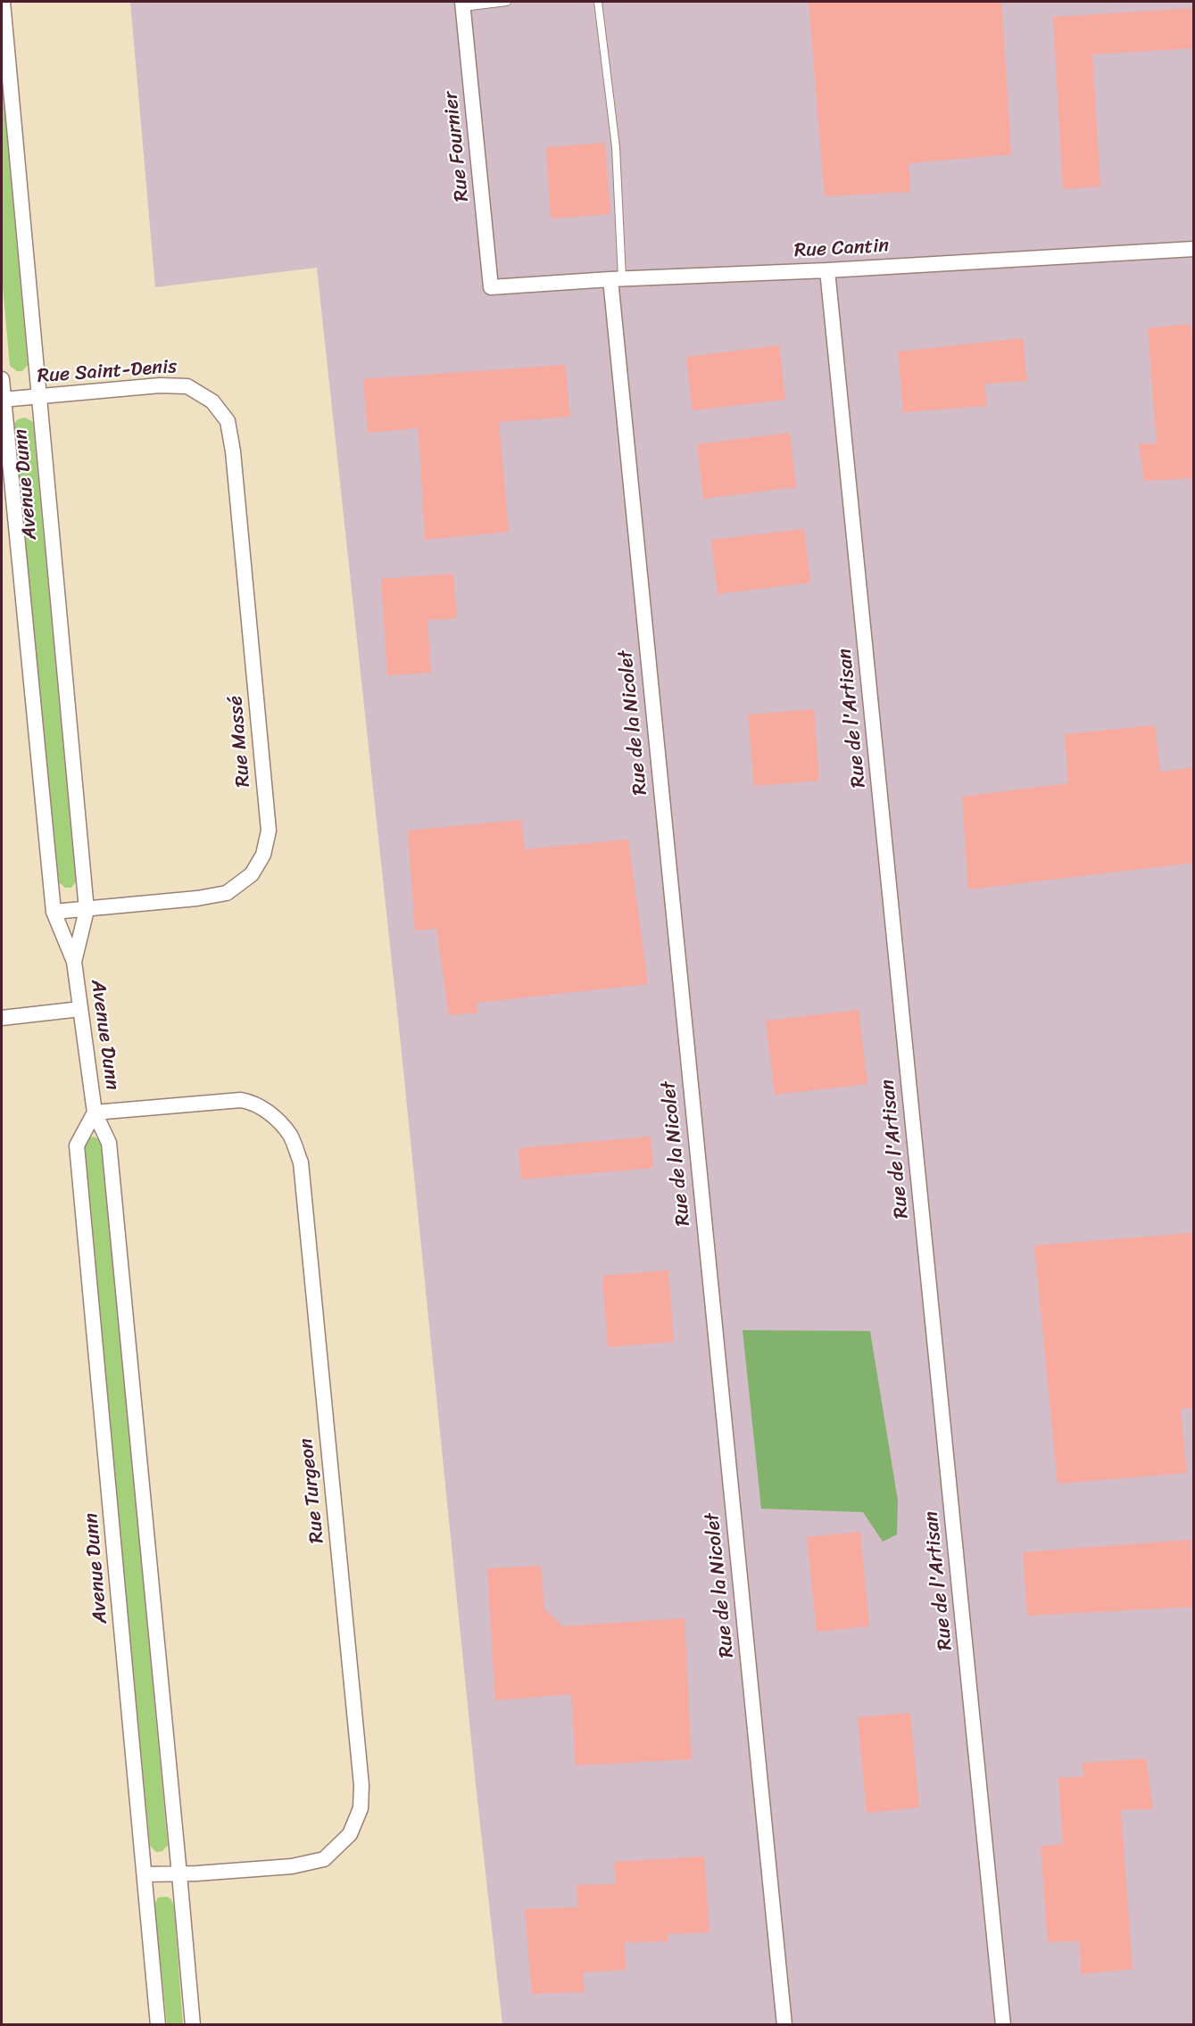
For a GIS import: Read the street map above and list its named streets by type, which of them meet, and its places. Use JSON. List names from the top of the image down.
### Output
{
  "streets": {
    "street": [
      "Rue Fournier",
      "Rue Cantin",
      "Rue Saint-Denis",
      "Avenue Dunn",
      "Rue de l'Artisan",
      "Rue de la Nicolet",
      "Rue Massé",
      "Rue Turgeon"
    ]
  },
  "crossings": [
    ["Rue Fournier", "Rue Cantin"],
    ["Rue Cantin", "Rue de l'Artisan"],
    ["Rue Cantin", "Rue de la Nicolet"],
    ["Rue Saint-Denis", "Avenue Dunn"],
    ["Rue Saint-Denis", "Rue Massé"],
    ["Avenue Dunn", "Rue Massé"],
    ["Avenue Dunn", "Rue Turgeon"]
  ]
}
